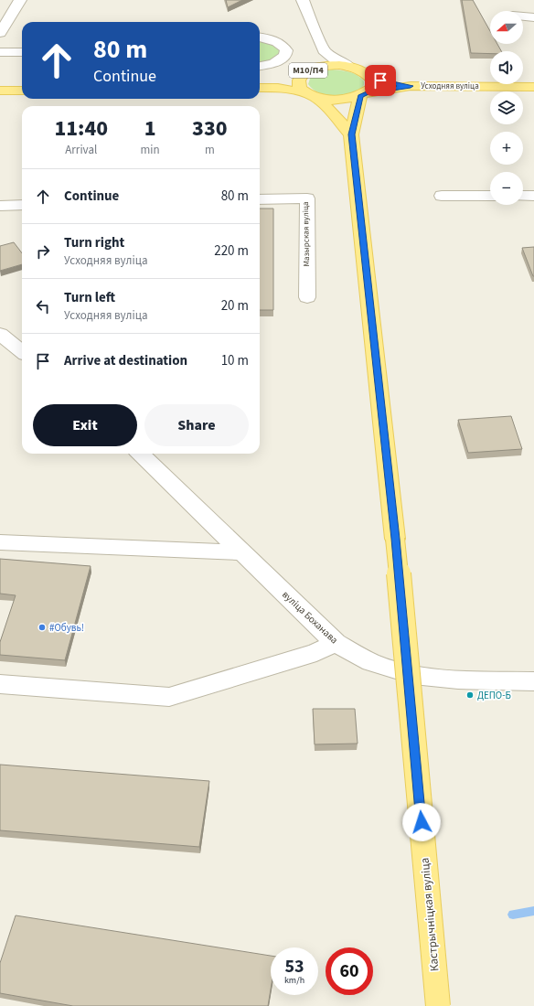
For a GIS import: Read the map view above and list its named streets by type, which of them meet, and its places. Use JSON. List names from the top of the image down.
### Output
{
  "streets": {
    "main road": ["М10/П4", "Усходняя вуліца", "Кастрычніцкая вуліца"],
    "street": ["Мазырская вуліца", "вуліца Боханава"]
  },
  "crossings": [
    ["М10/П4", "Усходняя вуліца"]
  ],
  "places": ["#Обувь!", "ДЕПО-Б"],
  "north": "left",
  "page": {
    "map_buttons": ["+", "−"],
    "turn": ["80 m", "Continue"],
    "eta": [
      "11:40",
      "Arrival",
      "1",
      "min",
      "330",
      "m"
    ],
    "list": [
      {
        "name": "Continue",
        "value": "80 m"
      },
      {
        "name": "Turn right",
        "note": "Усходняя вуліца",
        "value": "220 m"
      },
      {
        "name": "Turn left",
        "note": "Усходняя вуліца",
        "value": "20 m"
      },
      {
        "name": "Arrive at destination",
        "value": "10 m"
      }
    ],
    "buttons": ["Exit", "Share"],
    "speed": "53 km/h",
    "limit": "60"
  }
}
